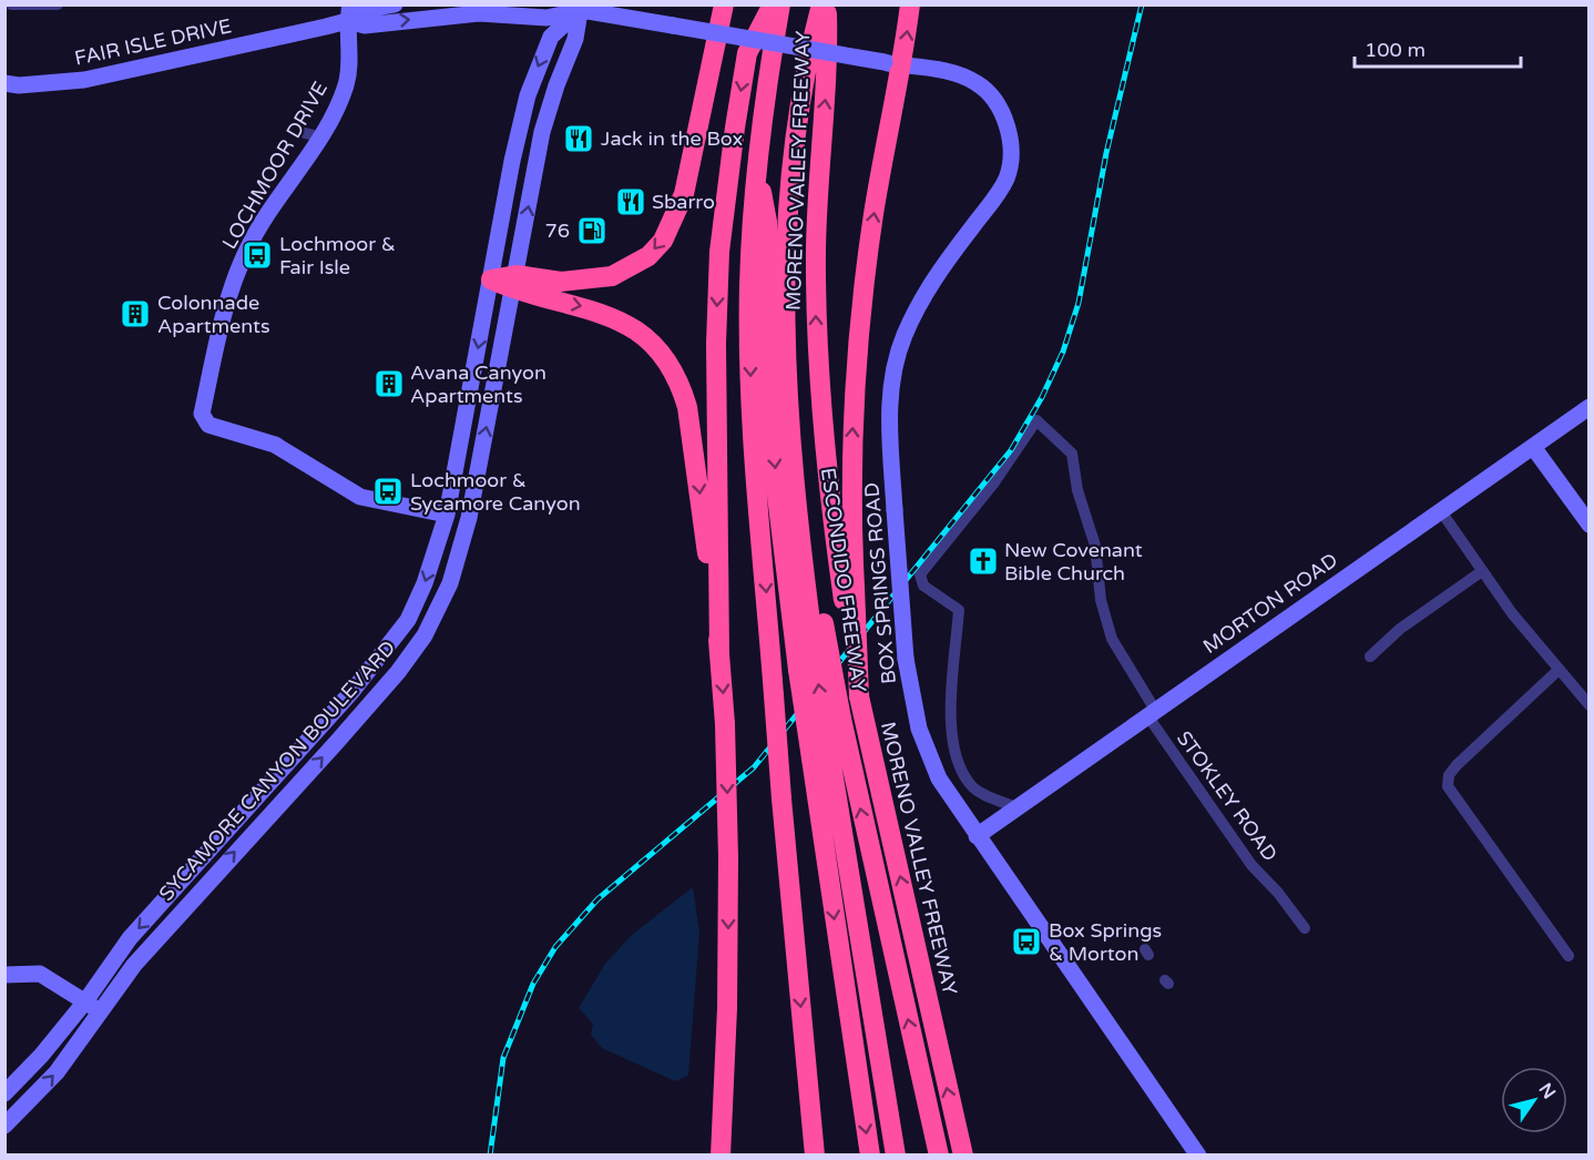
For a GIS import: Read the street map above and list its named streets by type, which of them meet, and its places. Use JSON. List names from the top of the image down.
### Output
{
  "streets": {
    "highway": ["MORENO VALLEY FREEWAY", "ESCONDIDO FREEWAY"],
    "main road": [
      "FAIR ISLE DRIVE",
      "LOCHMOOR DRIVE",
      "BOX SPRINGS ROAD",
      "MORTON ROAD",
      "SYCAMORE CANYON BOULEVARD"
    ],
    "street": ["STOKLEY ROAD"]
  },
  "crossings": [
    ["FAIR ISLE DRIVE", "LOCHMOOR DRIVE"],
    ["FAIR ISLE DRIVE", "BOX SPRINGS ROAD"],
    ["FAIR ISLE DRIVE", "SYCAMORE CANYON BOULEVARD"],
    ["LOCHMOOR DRIVE", "SYCAMORE CANYON BOULEVARD"],
    ["MORENO VALLEY FREEWAY", "ESCONDIDO FREEWAY"],
    ["BOX SPRINGS ROAD", "MORTON ROAD"],
    ["MORTON ROAD", "STOKLEY ROAD"]
  ],
  "places": {
    "restaurant": ["Jack in the Box", "Sbarro"],
    "fuel station": ["76"],
    "bus stop": ["Lochmoor & Fair Isle", "Lochmoor & Sycamore Canyon", "Box Springs & Morton"],
    "building": ["Colonnade Apartments", "Avana Canyon Apartments"],
    "church": ["New Covenant Bible Church"]
  },
  "scale_bar": "100 m",
  "north": "top right"
}
